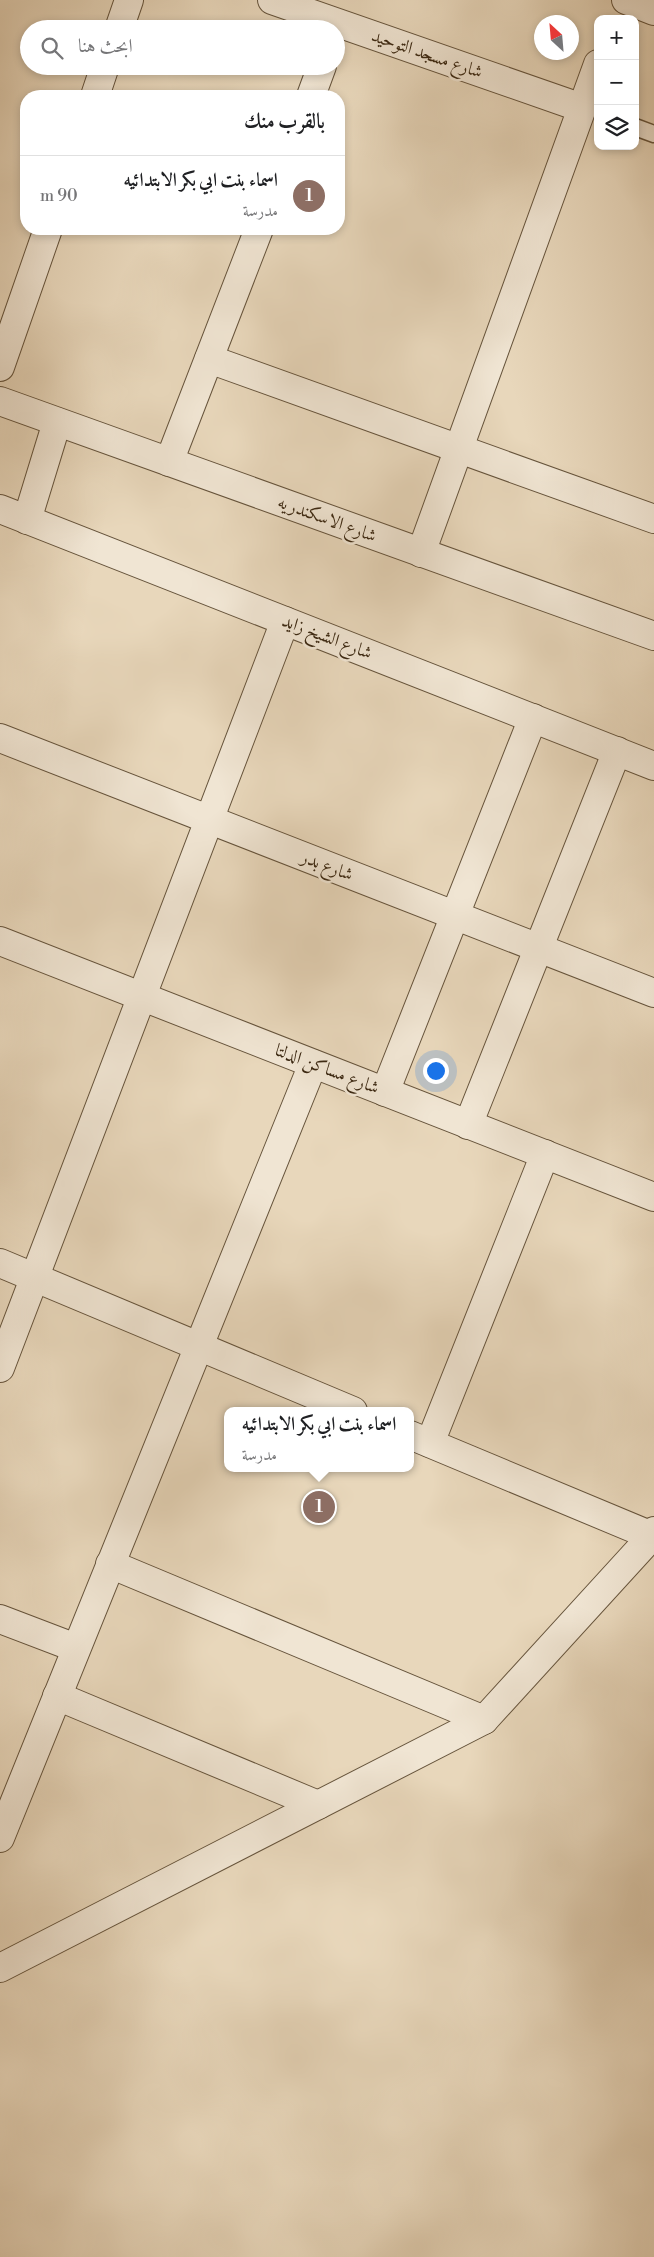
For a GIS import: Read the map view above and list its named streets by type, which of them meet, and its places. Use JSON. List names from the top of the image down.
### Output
{
  "streets": {
    "street": [
      "شارع مسجد التوحيد",
      "شارع الاسكندريه",
      "شارع الشيخ زايد",
      "شارع بدر",
      "شارع مساكن الدلتا"
    ]
  },
  "north": "top left",
  "page": {
    "map_buttons": ["+", "−"],
    "search": "ابحث هنا",
    "heading": "بالقرب منك",
    "list": [
      {
        "mark": "1",
        "name": "اسماء بنت ابي بكر الابتدائيه",
        "note": "مدرسة",
        "value": "90 m"
      }
    ],
    "popup": ["اسماء بنت ابي بكر الابتدائيه", "مدرسة"],
    "pins": "1"
  }
}
